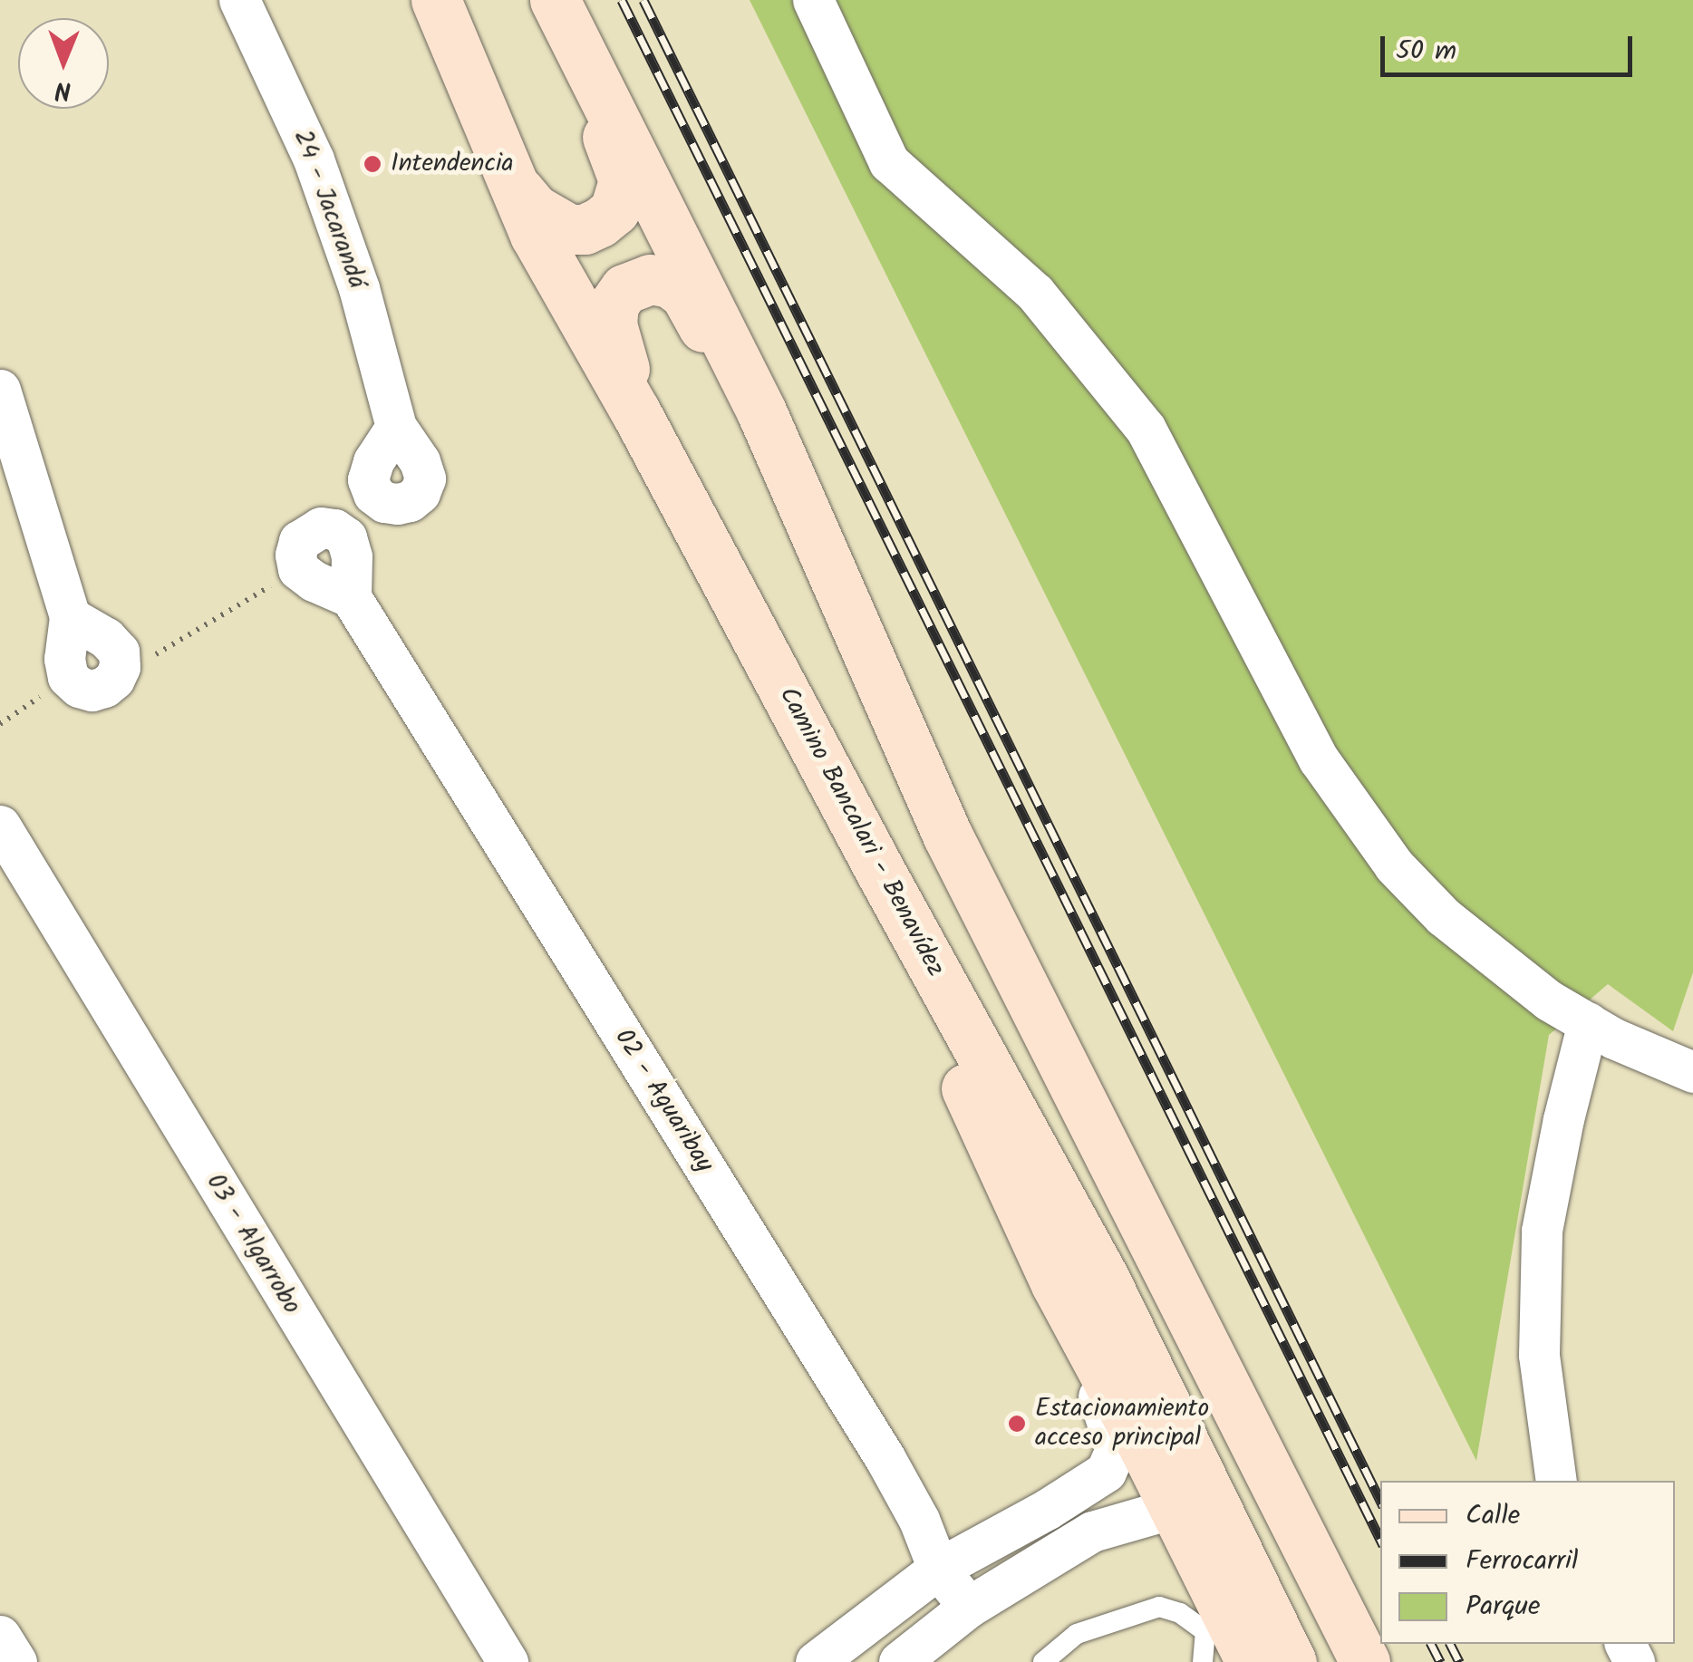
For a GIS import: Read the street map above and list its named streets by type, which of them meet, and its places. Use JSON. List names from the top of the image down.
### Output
{
  "streets": {
    "main road": ["Camino Bancalari - Benavídez"],
    "street": ["24 - Jacarandá", "02 - Aguaribay", "03 - Algarrobo"]
  },
  "places": ["Intendencia", "Estacionamiento acceso principal"],
  "legend": ["Calle", "Ferrocarril", "Parque"],
  "scale_bar": "50 m",
  "north": "bottom"
}
